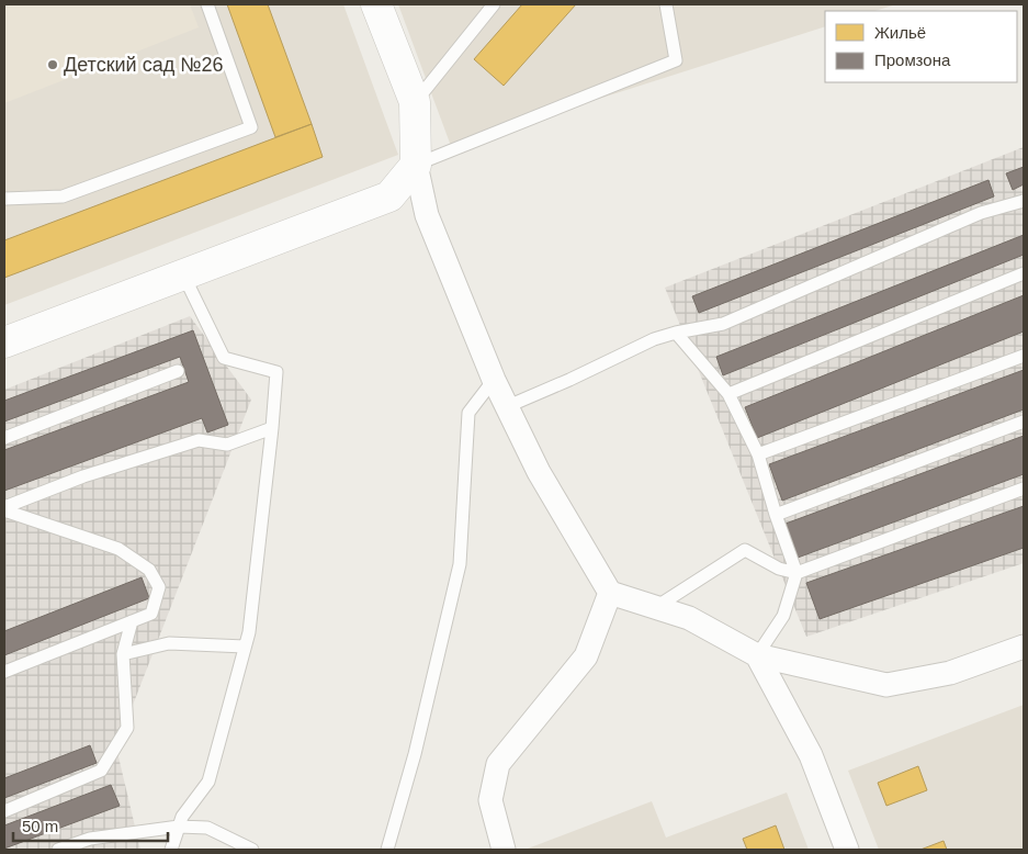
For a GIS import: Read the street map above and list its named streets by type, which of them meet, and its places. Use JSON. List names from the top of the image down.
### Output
{
  "places": ["Детский сад №26"],
  "legend": ["Жильё", "Промзона"],
  "scale_bar": "50 m"
}
